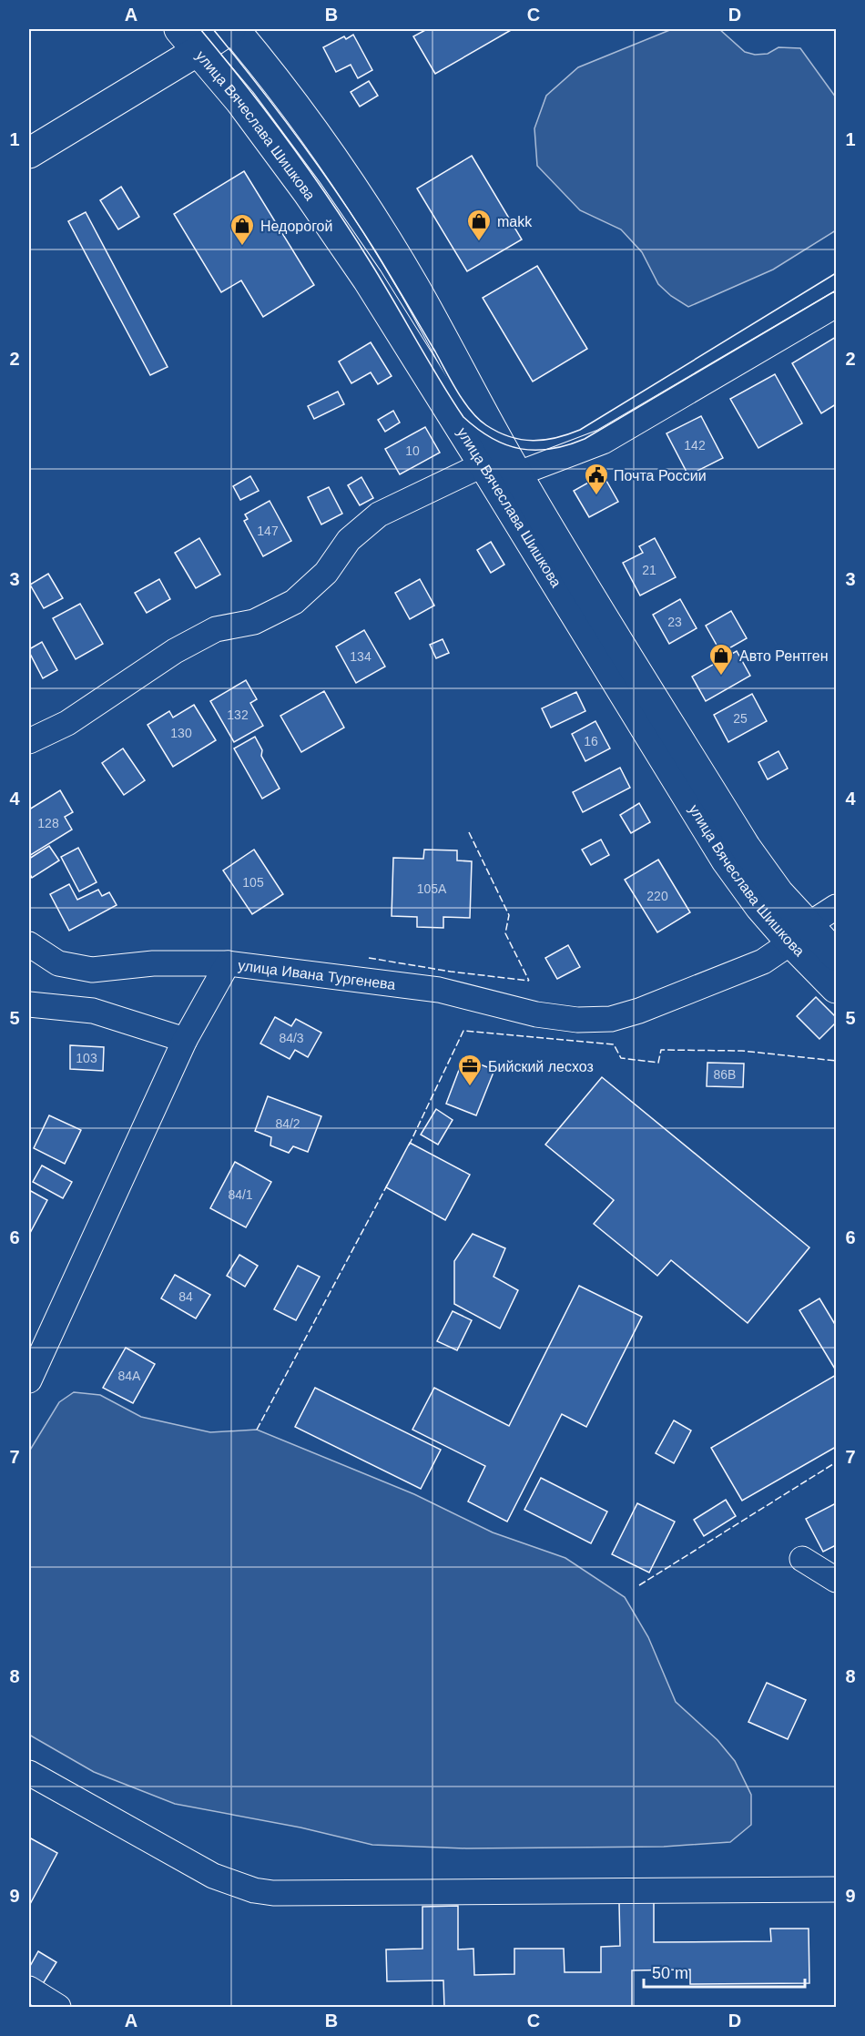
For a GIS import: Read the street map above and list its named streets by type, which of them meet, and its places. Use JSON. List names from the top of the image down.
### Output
{
  "streets": {
    "main road": ["улица Вячеслава Шишкова"],
    "street": ["улица Ивана Тургенева"]
  },
  "crossings": [
    ["улица Вячеслава Шишкова", "улица Ивана Тургенева"]
  ],
  "places": {
    "shop": ["makk", "Недорогой", "Авто Рентген"],
    "public building": ["Почта России"],
    "office": ["Бийский лесхоз"]
  },
  "house_numbers": [
    "142",
    "10",
    "147",
    "21",
    "23",
    "134",
    "132",
    "25",
    "130",
    "16",
    "128",
    "105",
    "105А",
    "220",
    "84/3",
    "103",
    "86В",
    "84/2",
    "84/1",
    "84",
    "84А"
  ],
  "scale_bar": "50 m",
  "grid": {
    "columns": [
      "A",
      "B",
      "C",
      "D"
    ],
    "rows": [
      "1",
      "2",
      "3",
      "4",
      "5",
      "6",
      "7",
      "8",
      "9"
    ]
  }
}
